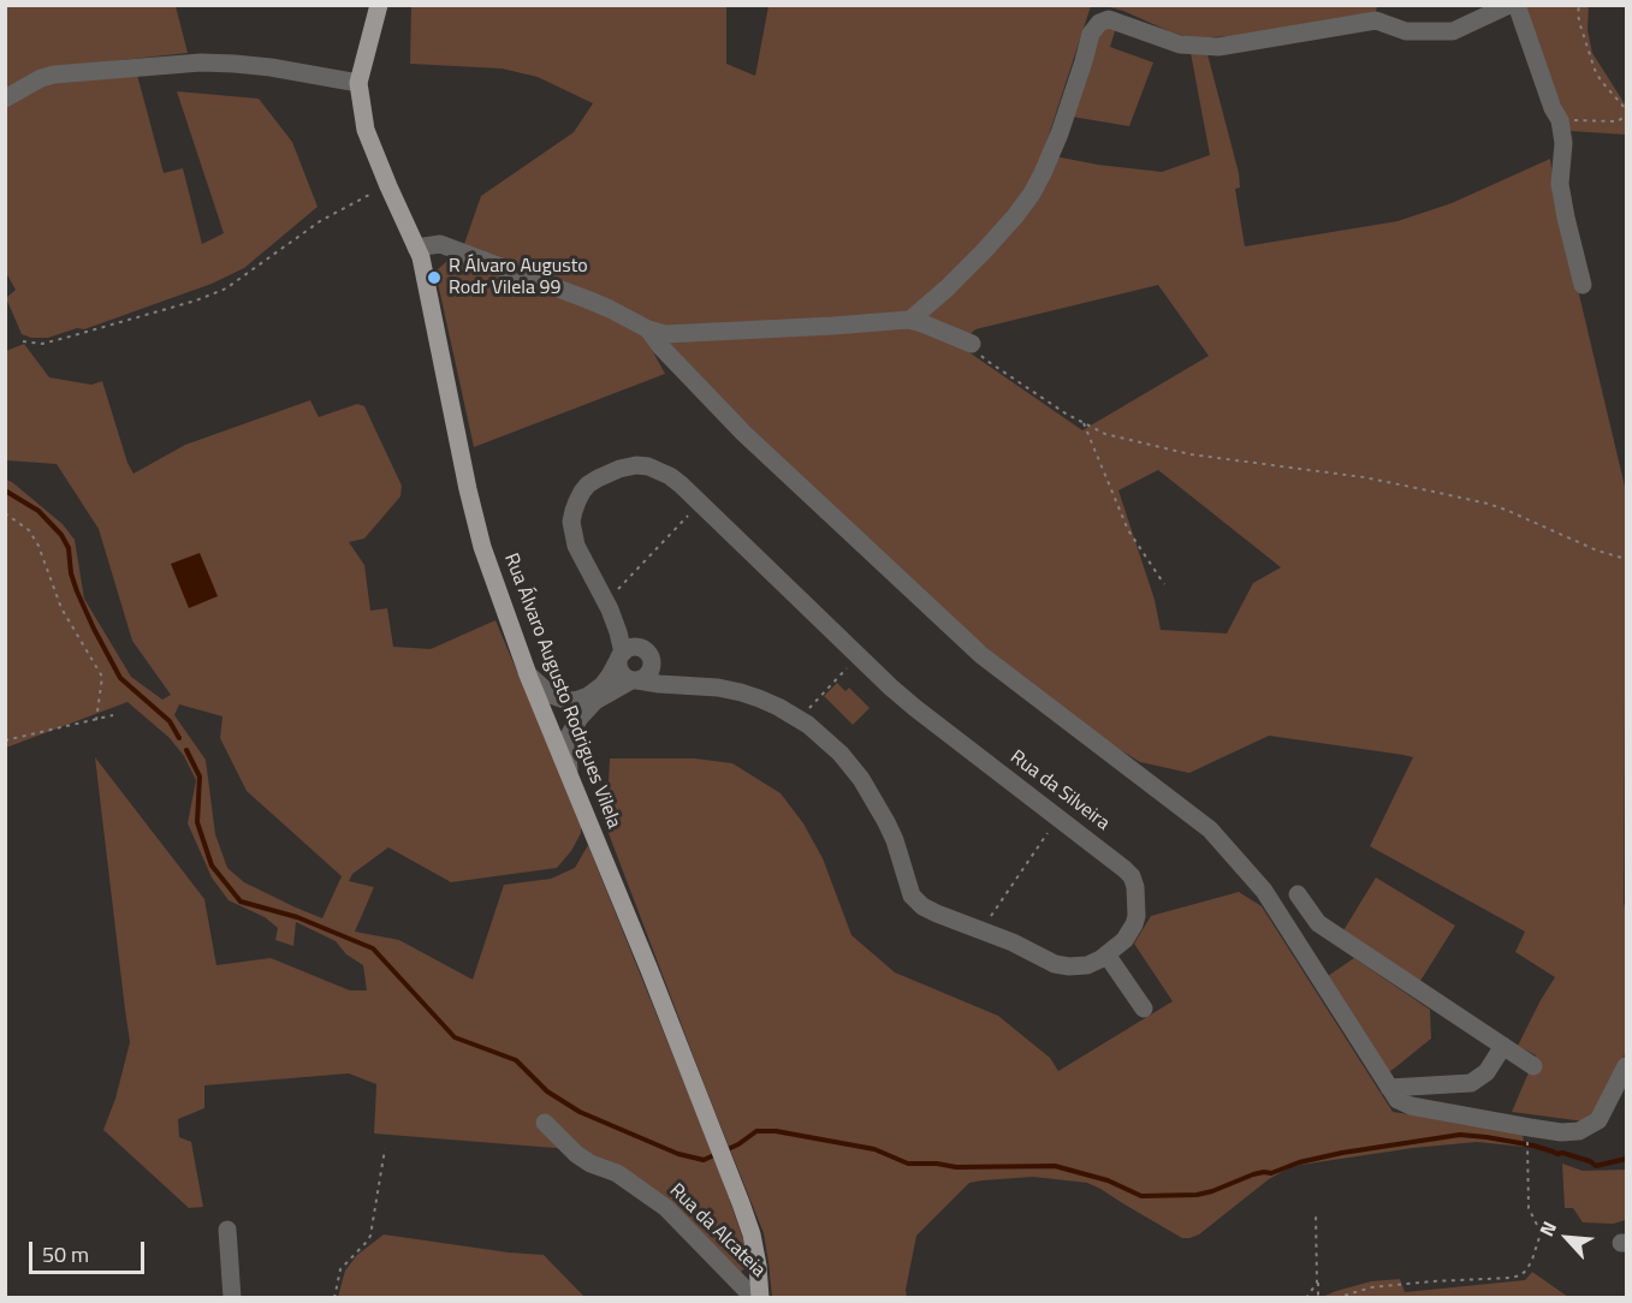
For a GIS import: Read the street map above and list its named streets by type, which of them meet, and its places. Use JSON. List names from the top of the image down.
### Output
{
  "streets": {
    "main road": ["Rua Álvaro Augusto Rodrigues Vilela"],
    "street": ["Rua da Silveira", "Rua da Alcateia"]
  },
  "places": ["R Álvaro Augusto Rodr Vilela 99"],
  "scale_bar": "50 m",
  "north": "top left"
}
